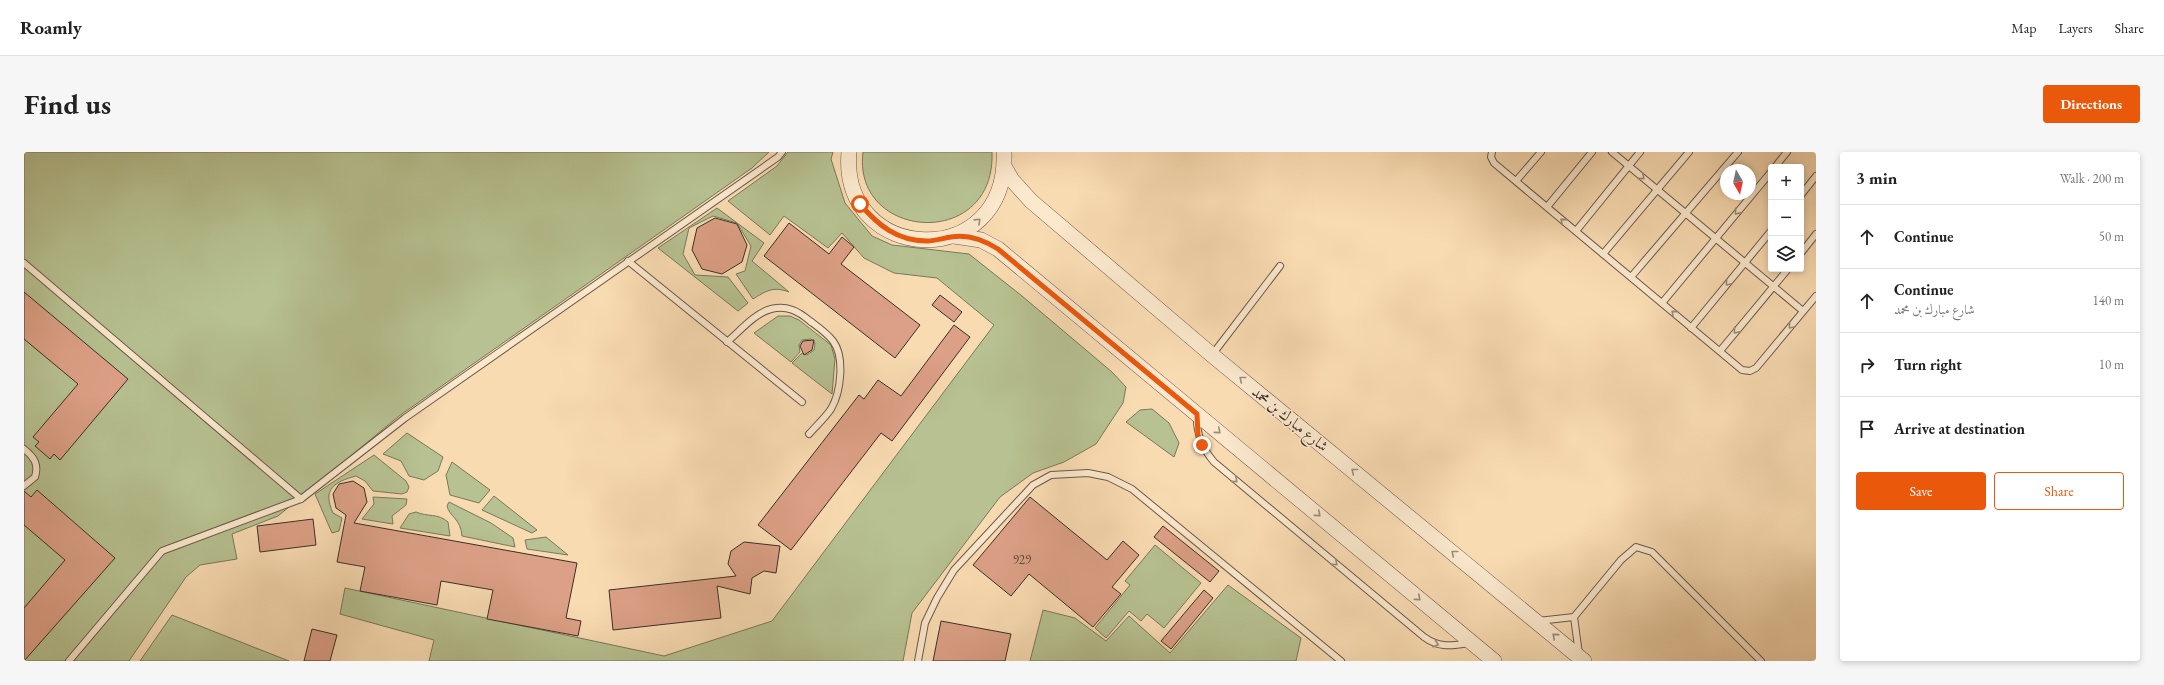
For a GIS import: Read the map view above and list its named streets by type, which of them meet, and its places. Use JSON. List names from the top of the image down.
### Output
{
  "streets": {
    "street": ["شارع مبارك بن محمد"]
  },
  "house_numbers": ["929"],
  "north": "bottom",
  "page": {
    "header": "Roamly",
    "nav": ["Map", "Layers", "Share"],
    "buttons": [
      "Directions",
      ["Save", "Share"]
    ],
    "title": "Find us",
    "heading": ["3 min", "Walk · 200 m"],
    "map_buttons": ["+", "−"],
    "list": [
      ["Continue", "50 m"],
      ["Continue", "شارع مبارك بن محمد", "140 m"],
      ["Turn right", "10 m"],
      "Arrive at destination"
    ]
  }
}
